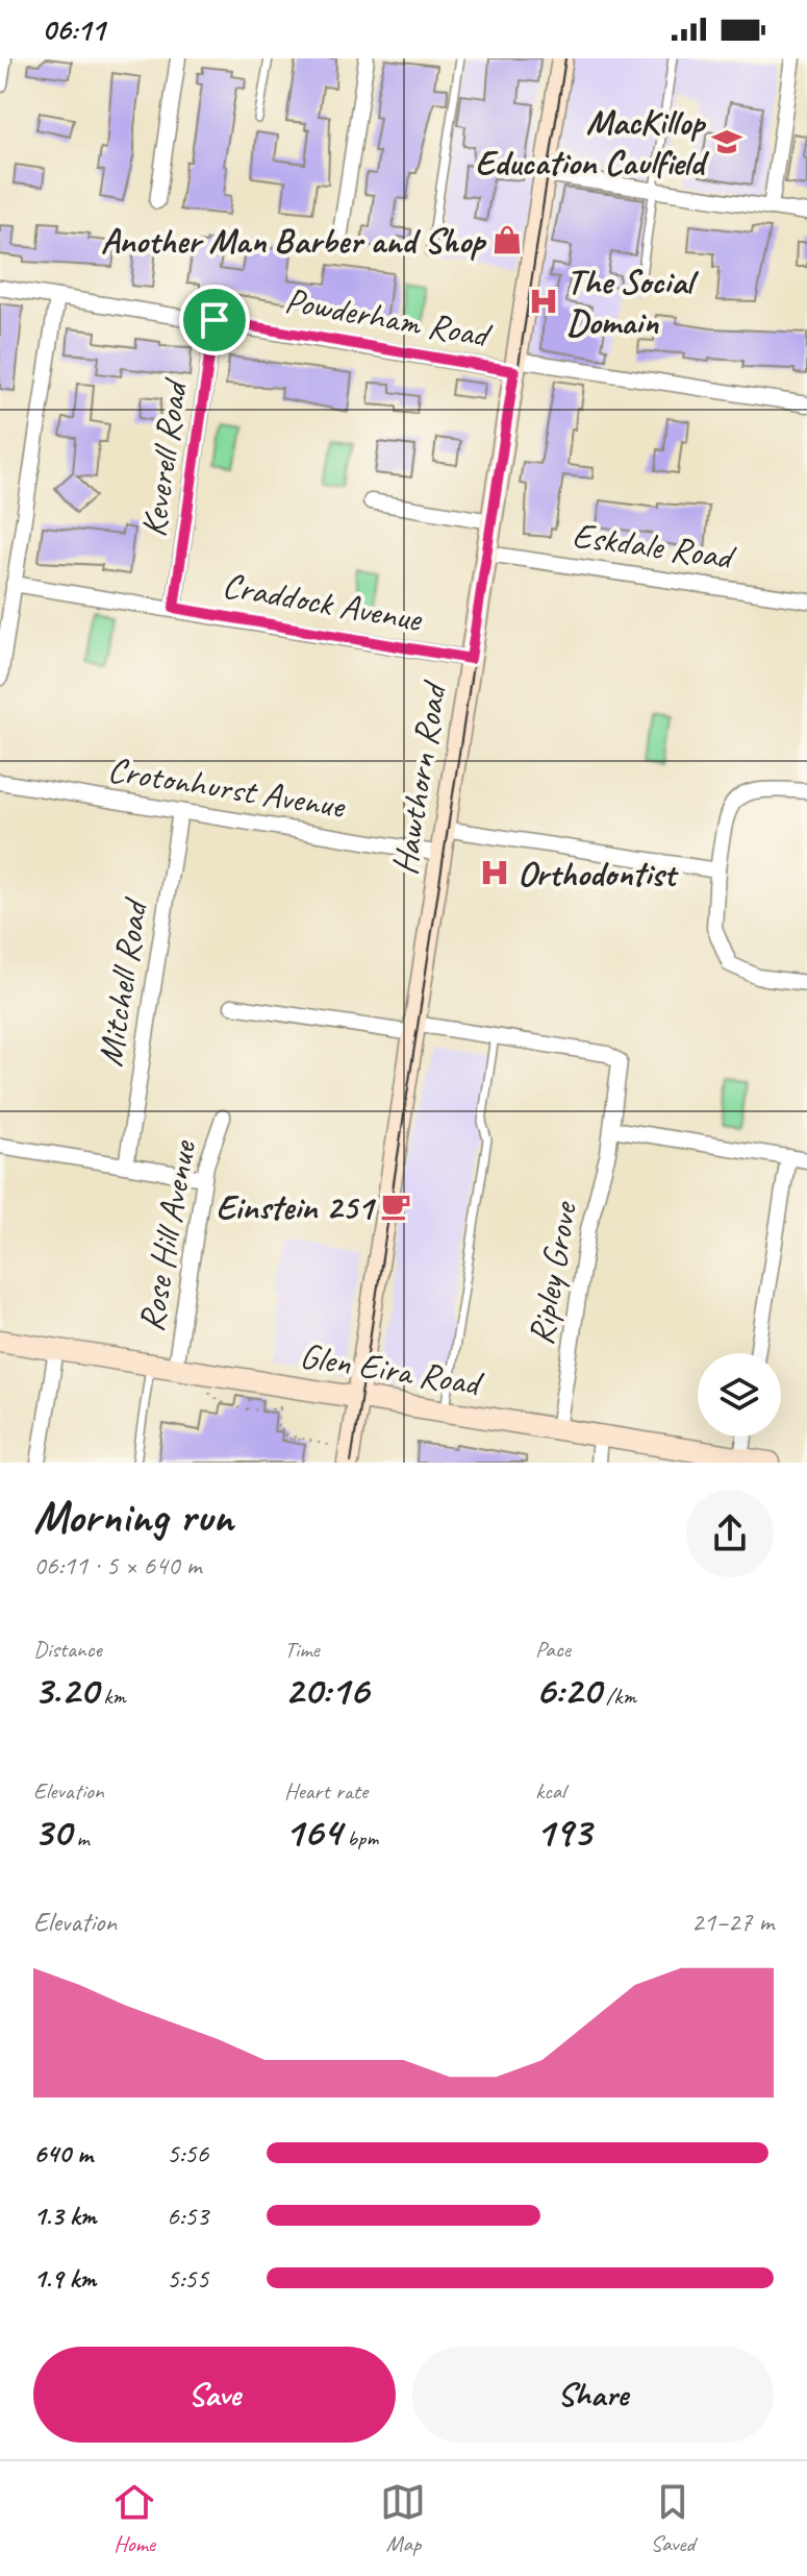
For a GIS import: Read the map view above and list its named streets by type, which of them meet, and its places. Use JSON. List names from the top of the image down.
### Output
{
  "streets": {
    "main road": ["Hawthorn Road", "Glen Eira Road"],
    "street": [
      "Powderham Road",
      "Keverell Road",
      "Eskdale Road",
      "Craddock Avenue",
      "Crotonhurst Avenue",
      "Mitchell Road",
      "Rose Hill Avenue",
      "Ripley Grove"
    ]
  },
  "crossings": [
    ["Powderham Road", "Keverell Road"],
    ["Powderham Road", "Hawthorn Road"],
    ["Keverell Road", "Craddock Avenue"],
    ["Eskdale Road", "Hawthorn Road"],
    ["Craddock Avenue", "Hawthorn Road"],
    ["Hawthorn Road", "Crotonhurst Avenue"],
    ["Hawthorn Road", "Glen Eira Road"],
    ["Crotonhurst Avenue", "Mitchell Road"],
    ["Rose Hill Avenue", "Glen Eira Road"],
    ["Ripley Grove", "Glen Eira Road"]
  ],
  "places": {
    "school or university": ["MacKillop Education Caulfield"],
    "shop": ["Another Man Barber and Shop"],
    "hospital": ["The Social Domain", "Orthodontist"],
    "cafe": ["Einstein 251"]
  },
  "page": {
    "status": "06:11",
    "heading": ["Morning run", "06:11 · 5 × 640 m"],
    "stats": [
      ["Distance", "3.20 km"],
      ["Time", "20:16"],
      ["Pace", "6:20 /km"],
      ["Elevation", "30 m"],
      ["Heart rate", "164 bpm"],
      ["kcal", "193"]
    ],
    "chart": ["Elevation", "21–27 m"],
    "list": [
      {
        "name": "640 m",
        "note": "5:56"
      },
      {
        "name": "1.3 km",
        "note": "6:53"
      },
      {
        "name": "1.9 km",
        "note": "5:55"
      }
    ],
    "buttons": ["Save", "Share"],
    "tabs": ["Home", "Map", "Saved"]
  }
}
